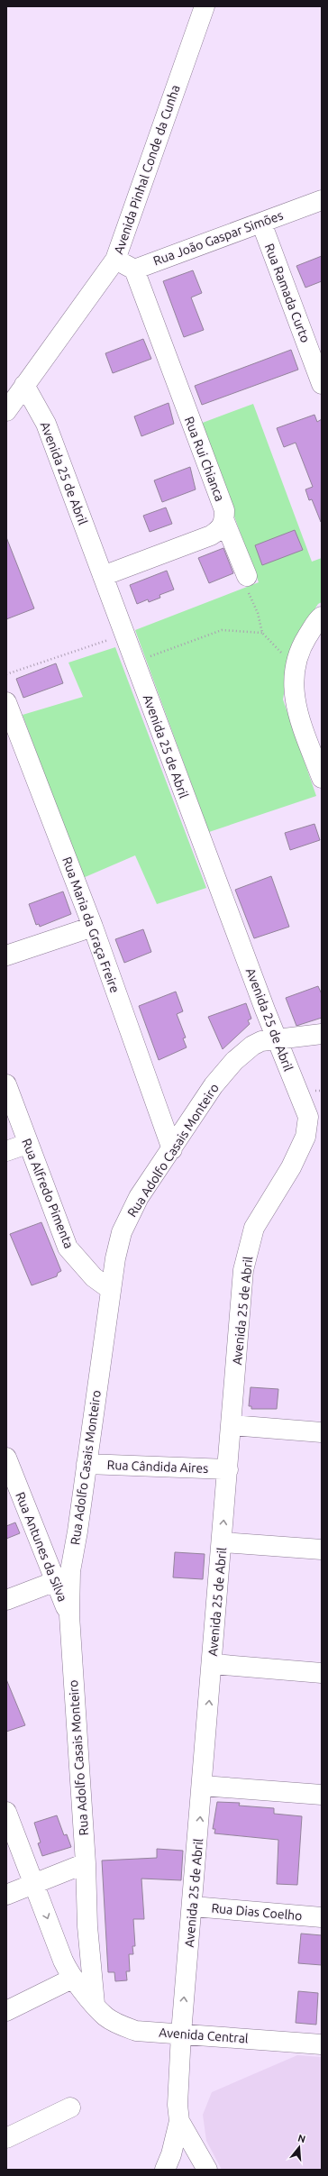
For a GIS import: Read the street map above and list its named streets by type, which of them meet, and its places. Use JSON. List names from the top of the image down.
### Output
{
  "streets": {
    "street": [
      "Avenida Pinhal Conde da Cunha",
      "Rua João Gaspar Simões",
      "Rua Ramada Curto",
      "Rua Rui Chianca",
      "Avenida 25 de Abril",
      "Rua Maria da Graça Freire",
      "Rua Adolfo Casais Monteiro",
      "Rua Alfredo Pimenta",
      "Rua Cândida Aires",
      "Rua Antunes da Silva",
      "Rua Dias Coelho",
      "Avenida Central"
    ]
  },
  "crossings": [
    ["Avenida Pinhal Conde da Cunha", "Avenida 25 de Abril"],
    ["Rua João Gaspar Simões", "Rua Ramada Curto"],
    ["Rua João Gaspar Simões", "Rua Rui Chianca"],
    ["Avenida 25 de Abril", "Rua Adolfo Casais Monteiro"],
    ["Avenida 25 de Abril", "Rua Cândida Aires"],
    ["Avenida 25 de Abril", "Rua Dias Coelho"],
    ["Avenida 25 de Abril", "Avenida Central"],
    ["Rua Maria da Graça Freire", "Rua Adolfo Casais Monteiro"],
    ["Rua Adolfo Casais Monteiro", "Rua Alfredo Pimenta"],
    ["Rua Adolfo Casais Monteiro", "Rua Cândida Aires"],
    ["Rua Adolfo Casais Monteiro", "Rua Antunes da Silva"],
    ["Rua Adolfo Casais Monteiro", "Avenida Central"]
  ],
  "north": "top"
}
